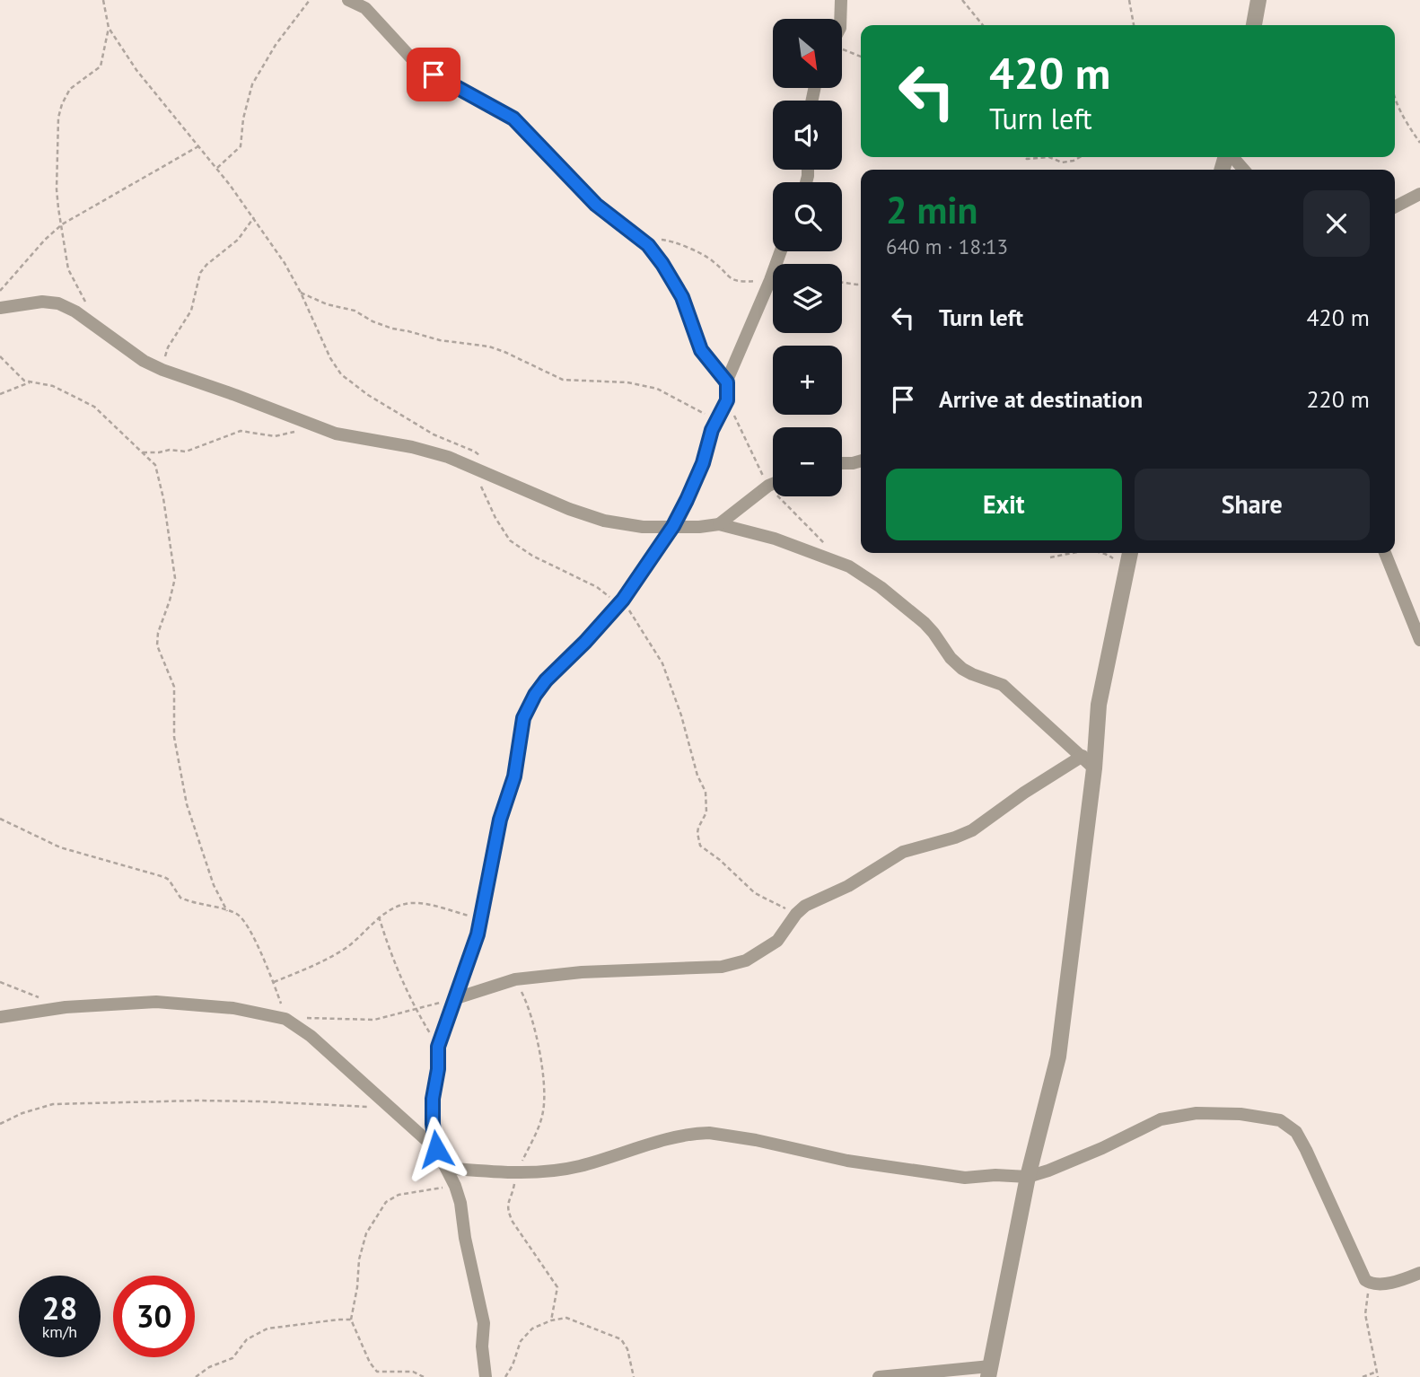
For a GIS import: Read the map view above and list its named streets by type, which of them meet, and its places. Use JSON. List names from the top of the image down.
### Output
{
  "north": "bottom right",
  "page": {
    "map_buttons": ["+", "−"],
    "turn": ["420 m", "Turn left"],
    "heading": ["2 min", "640 m · 18:13"],
    "list": [
      {
        "name": "Turn left",
        "value": "420 m"
      },
      {
        "name": "Arrive at destination",
        "value": "220 m"
      }
    ],
    "buttons": ["Exit", "Share"],
    "speed": "28 km/h",
    "limit": "30"
  }
}
